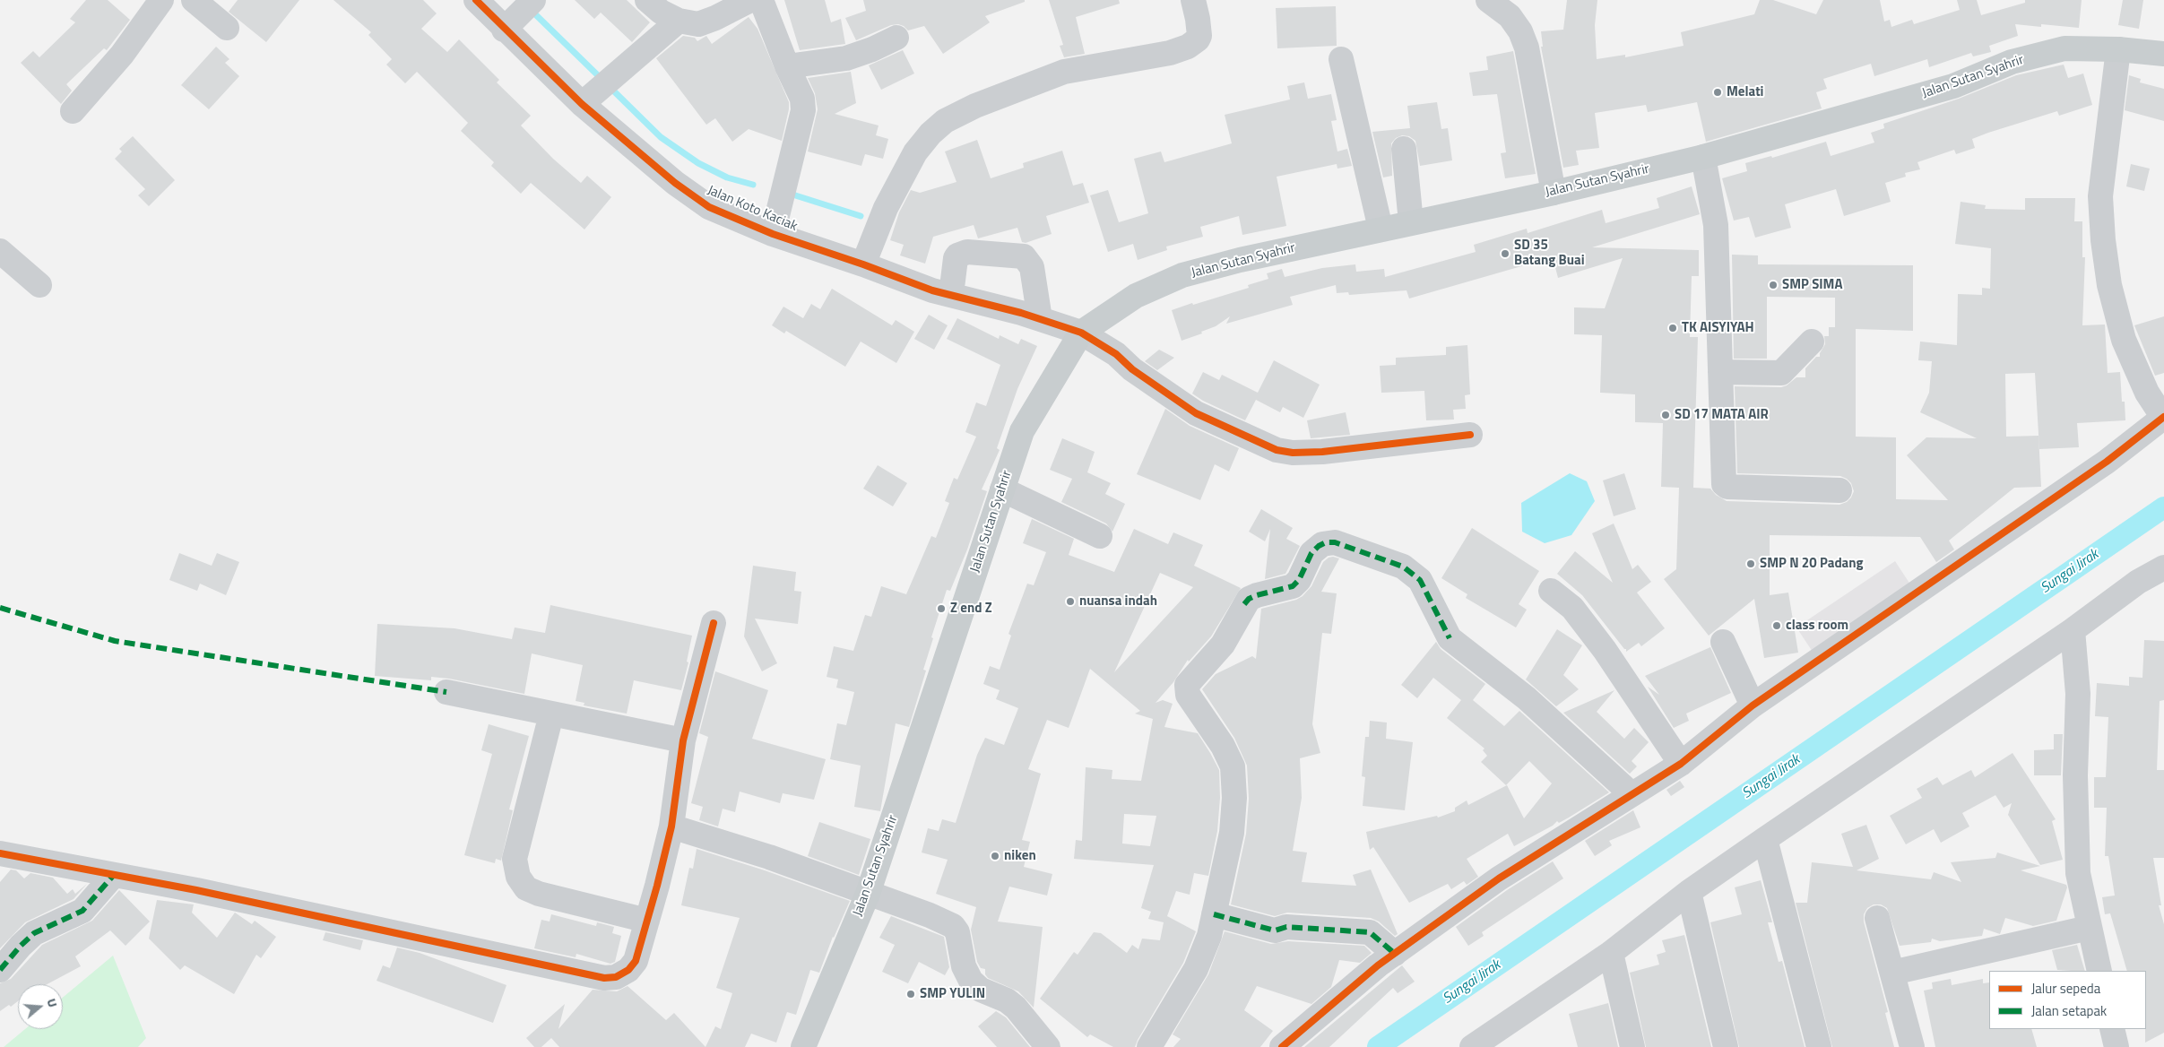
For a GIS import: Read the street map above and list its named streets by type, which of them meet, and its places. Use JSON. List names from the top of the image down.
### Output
{
  "streets": {
    "main road": ["Jalan Sutan Syahrir"],
    "street": ["Jalan Koto Kaciak"]
  },
  "crossings": [
    ["Jalan Sutan Syahrir", "Jalan Koto Kaciak"]
  ],
  "water": ["Sungai Jirak"],
  "places": [
    "Melati",
    "SD 35 Batang Buai",
    "SMP SIMA",
    "TK AISYIYAH",
    "SD 17 MATA AIR",
    "SMP N 20 Padang",
    "nuansa indah",
    "Z end Z",
    "class room",
    "niken",
    "SMP YULIN"
  ],
  "legend": ["Jalur sepeda", "Jalan setapak"],
  "north": "right"
}
